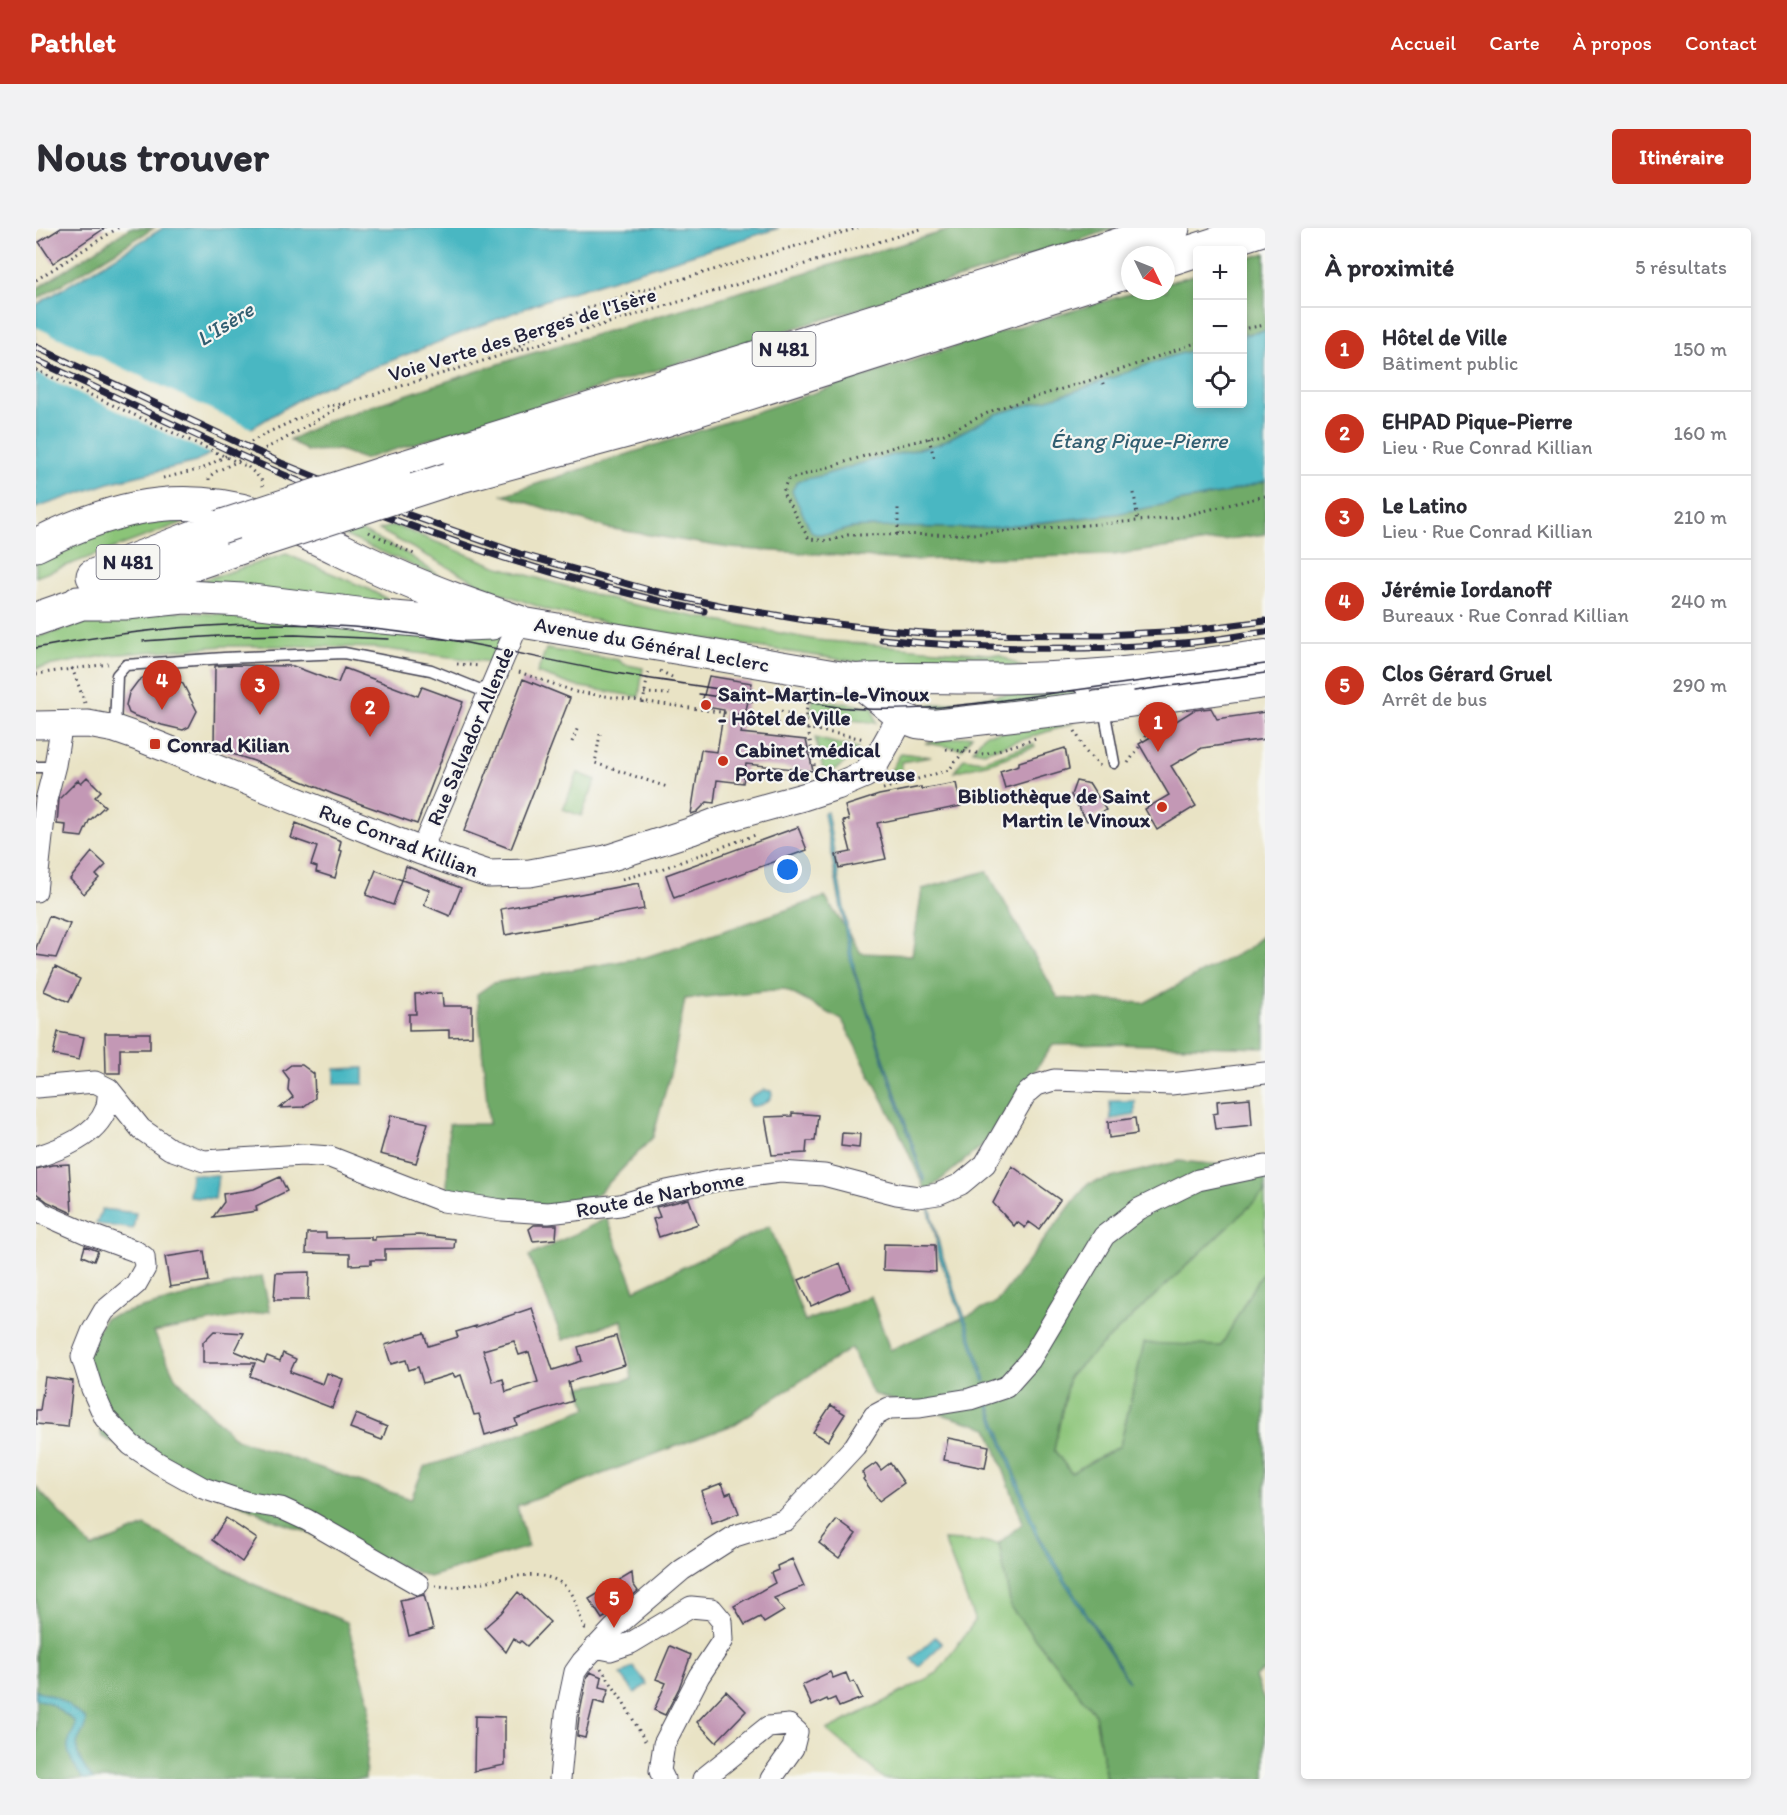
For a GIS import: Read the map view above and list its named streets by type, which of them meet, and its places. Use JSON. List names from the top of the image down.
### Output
{
  "streets": {
    "highway": ["N 481"],
    "main road": ["Avenue du Général Leclerc"],
    "street": ["Rue Salvador Allende", "Rue Conrad Killian", "Route de Narbonne"],
    "path": ["Voie Verte des Berges de l'Isère"]
  },
  "crossings": [
    ["Avenue du Général Leclerc", "Rue Salvador Allende"],
    ["Avenue du Général Leclerc", "Rue Conrad Killian"],
    ["Rue Salvador Allende", "Rue Conrad Killian"]
  ],
  "water": ["L'Isère", "Étang Pique-Pierre"],
  "places": {
    "other": ["Saint-Martin-le-Vinoux - Hôtel de Ville", "Cabinet médical Porte de Chartreuse", "Bibliothèque de Saint Martin le Vinoux"],
    "transit": ["Conrad Kilian"]
  },
  "north": "bottom right",
  "page": {
    "header": "Pathlet",
    "nav": [
      "Accueil",
      "Carte",
      "À propos",
      "Contact"
    ],
    "buttons": "Itinéraire",
    "title": "Nous trouver",
    "heading": ["À proximité", "5 résultats"],
    "map_buttons": ["+", "−"],
    "list": [
      {
        "mark": "1",
        "name": "Hôtel de Ville",
        "note": "Bâtiment public",
        "value": "150 m"
      },
      {
        "mark": "2",
        "name": "EHPAD Pique-Pierre",
        "note": "Lieu · Rue Conrad Killian",
        "value": "160 m"
      },
      {
        "mark": "3",
        "name": "Le Latino",
        "note": "Lieu · Rue Conrad Killian",
        "value": "210 m"
      },
      {
        "mark": "4",
        "name": "Jérémie Iordanoff",
        "note": "Bureaux · Rue Conrad Killian",
        "value": "240 m"
      },
      {
        "mark": "5",
        "name": "Clos Gérard Gruel",
        "note": "Arrêt de bus",
        "value": "290 m"
      }
    ],
    "pins": [
      "4",
      "3",
      "2",
      "1",
      "5"
    ]
  }
}
